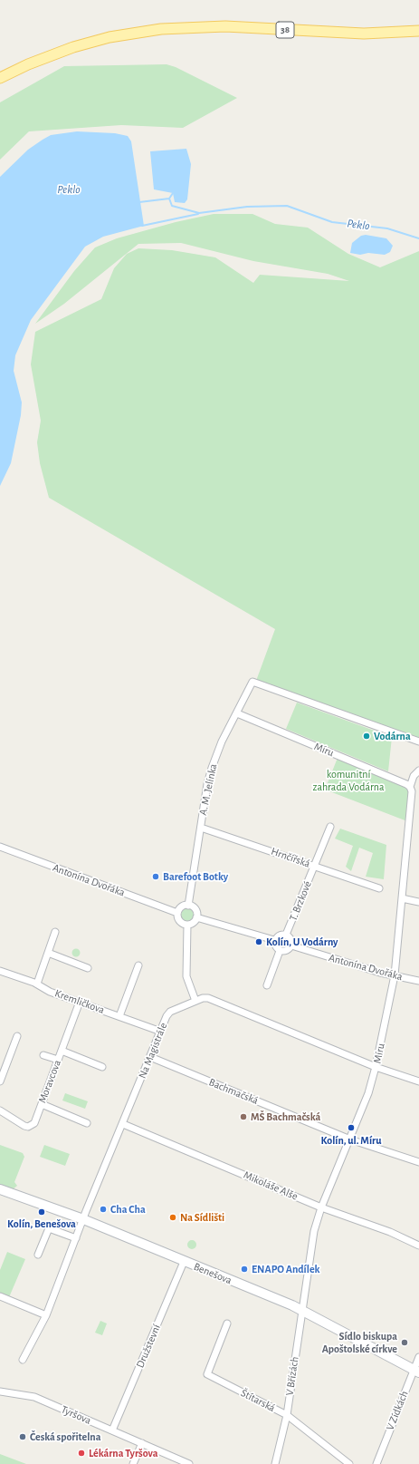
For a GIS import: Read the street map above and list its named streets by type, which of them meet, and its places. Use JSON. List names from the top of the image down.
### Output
{
  "streets": {
    "main road": ["38"],
    "street": [
      "Míru",
      "A. M. Jelínka",
      "Hrnčířská",
      "Antonína Dvořáka",
      "T. Brzkové",
      "Kremličkova",
      "Na Magistrále",
      "Moravcova",
      "Bachmačská",
      "Mikoláše Alše",
      "Benešova",
      "Družstevní",
      "V Břízách",
      "Štítarská",
      "V Zídkách",
      "Tyršova"
    ]
  },
  "crossings": [
    ["Míru", "A. M. Jelínka"],
    ["Míru", "Antonína Dvořáka"],
    ["Míru", "Na Magistrále"],
    ["Míru", "Bachmačská"],
    ["Míru", "Mikoláše Alše"],
    ["Míru", "Benešova"],
    ["Míru", "V Břízách"],
    ["A. M. Jelínka", "Hrnčířská"],
    ["A. M. Jelínka", "Antonína Dvořáka"],
    ["Hrnčířská", "T. Brzkové"],
    ["Antonína Dvořáka", "T. Brzkové"],
    ["Kremličkova", "Na Magistrále"],
    ["Kremličkova", "Moravcova"],
    ["Na Magistrále", "Bachmačská"],
    ["Na Magistrále", "Mikoláše Alše"],
    ["Na Magistrále", "Benešova"],
    ["Benešova", "Družstevní"],
    ["Benešova", "V Břízách"],
    ["Benešova", "V Zídkách"],
    ["Družstevní", "Tyršova"],
    ["V Břízách", "Štítarská"]
  ],
  "water": ["Peklo"],
  "parks": ["komunitní zahrada Vodárna"],
  "places": [
    "Vodárna",
    "Barefoot Botky",
    "Kolín, U Vodárny",
    "MŠ Bachmačská",
    "Kolín, ul. Míru",
    "Cha Cha",
    "Kolín, Benešova",
    "Na Sídlišti",
    "ENAPO Andílek",
    "Sídlo biskupa Apoštolské církve",
    "Česká spořitelna",
    "Lékárna Tyršova"
  ]
}
